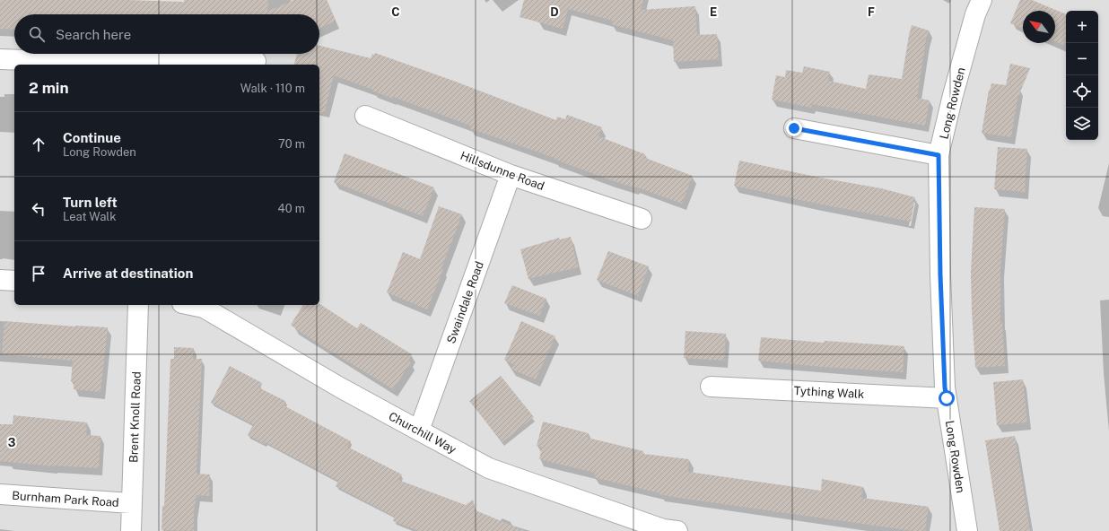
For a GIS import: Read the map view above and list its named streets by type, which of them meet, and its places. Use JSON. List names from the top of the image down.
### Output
{
  "streets": {
    "street": [
      "Long Rowden",
      "Hillsdunne Road",
      "Swaindale Road",
      "Tything Walk",
      "Brent Knoll Road",
      "Churchill Way",
      "Burnham Park Road"
    ]
  },
  "crossings": [
    ["Long Rowden", "Tything Walk"],
    ["Hillsdunne Road", "Swaindale Road"],
    ["Swaindale Road", "Churchill Way"],
    ["Brent Knoll Road", "Burnham Park Road"]
  ],
  "north": "top left",
  "page": {
    "map_buttons": ["+", "−"],
    "search": "Search here",
    "heading": ["2 min", "Walk · 110 m"],
    "list": [
      ["Continue", "Long Rowden", "70 m"],
      ["Turn left", "Leat Walk", "40 m"],
      "Arrive at destination"
    ]
  },
  "grid": {
    "columns": [
      "C",
      "D",
      "E",
      "F"
    ],
    "rows": ["3"]
  }
}
